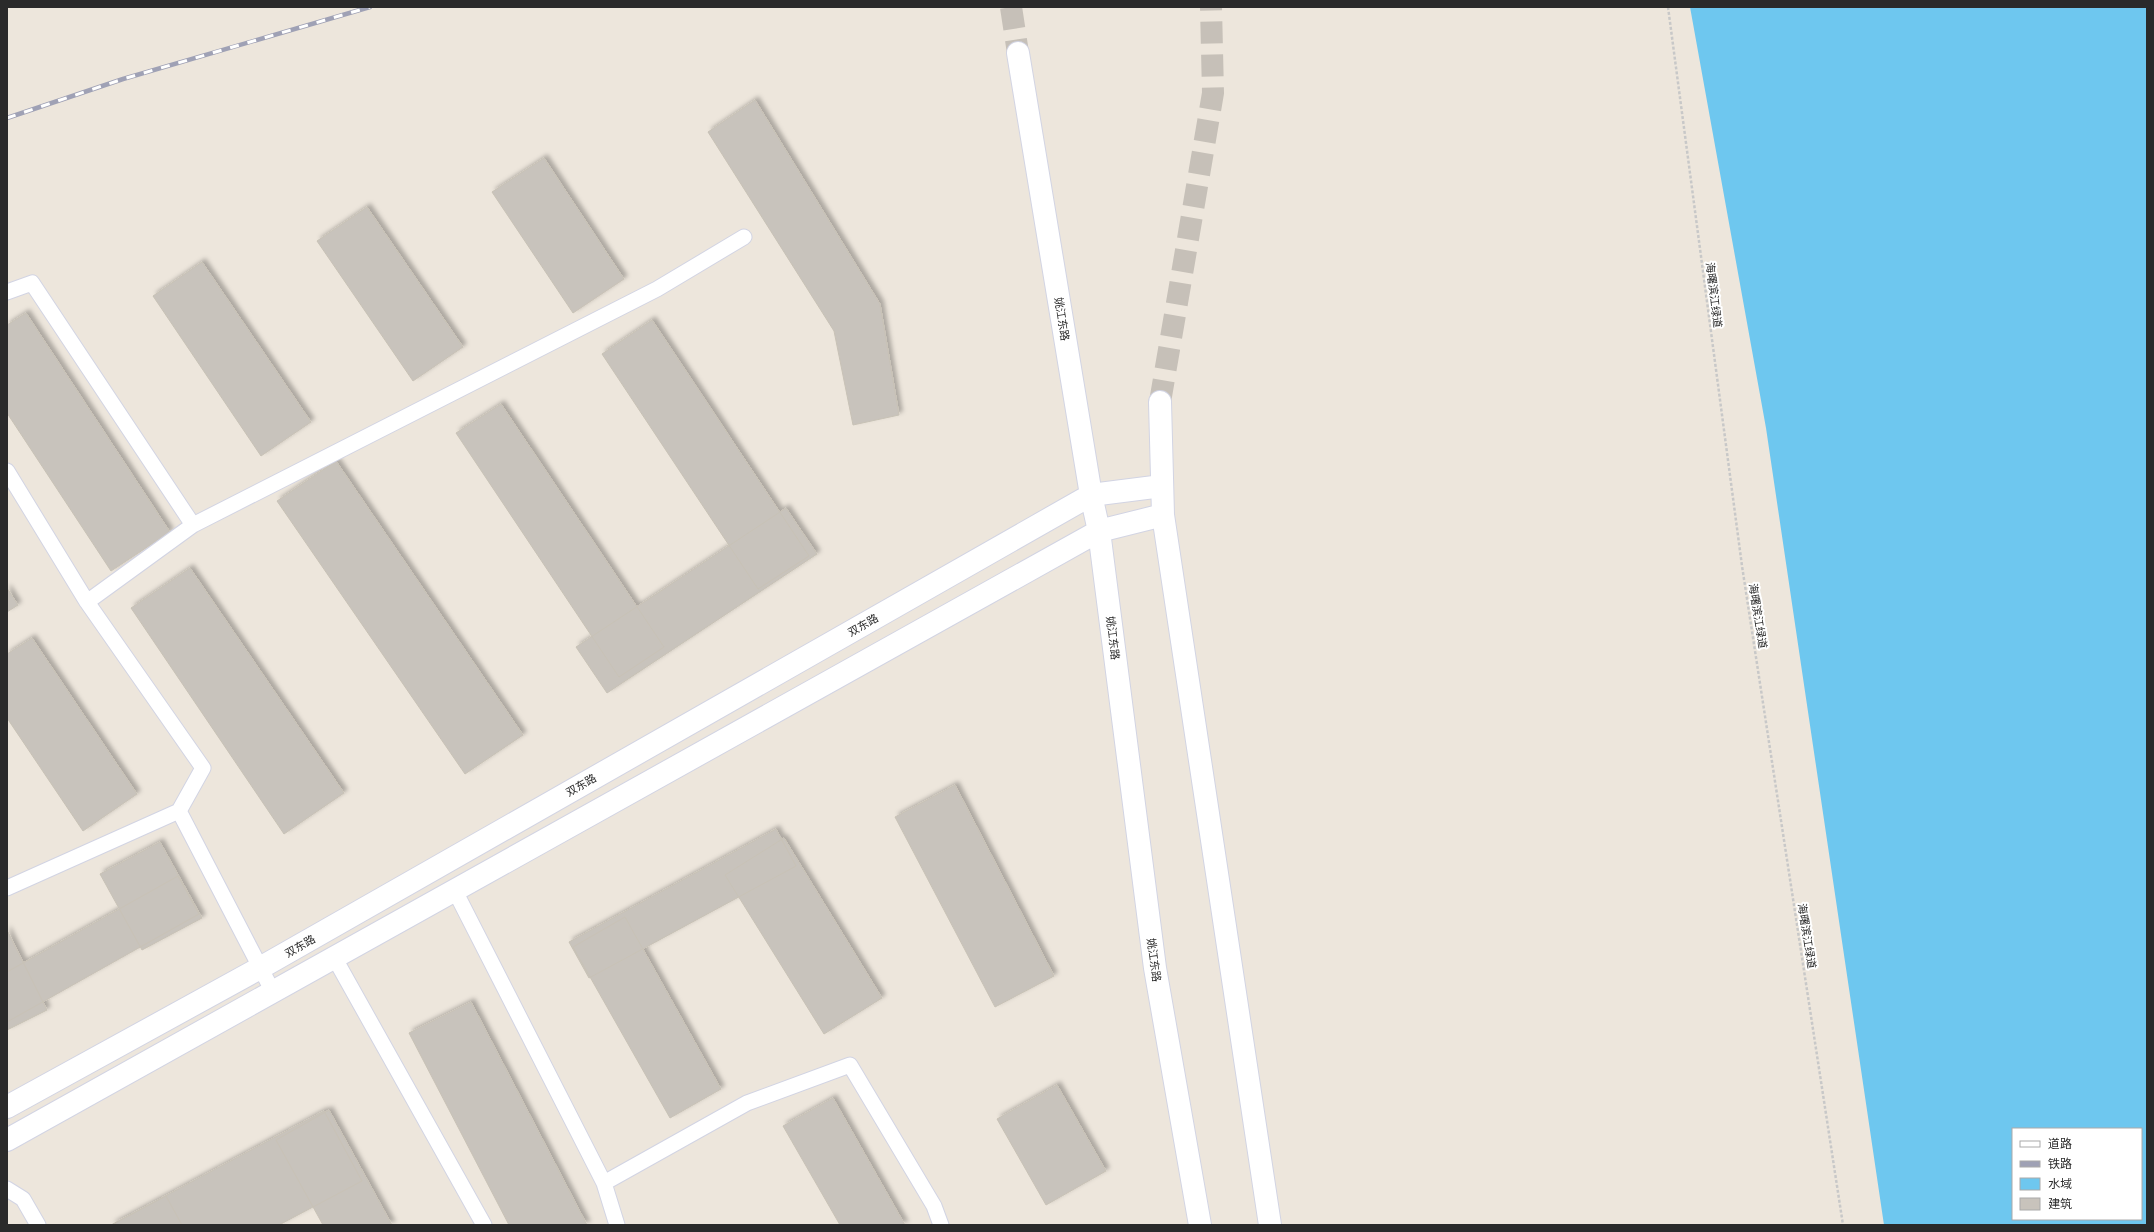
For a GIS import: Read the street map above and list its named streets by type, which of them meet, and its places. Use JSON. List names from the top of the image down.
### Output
{
  "streets": {
    "main road": ["姚江东路", "双东路"],
    "path": ["海曙滨江绿道"]
  },
  "crossings": [
    ["姚江东路", "双东路"]
  ],
  "legend": [
    "道路",
    "铁路",
    "水域",
    "建筑"
  ]
}
